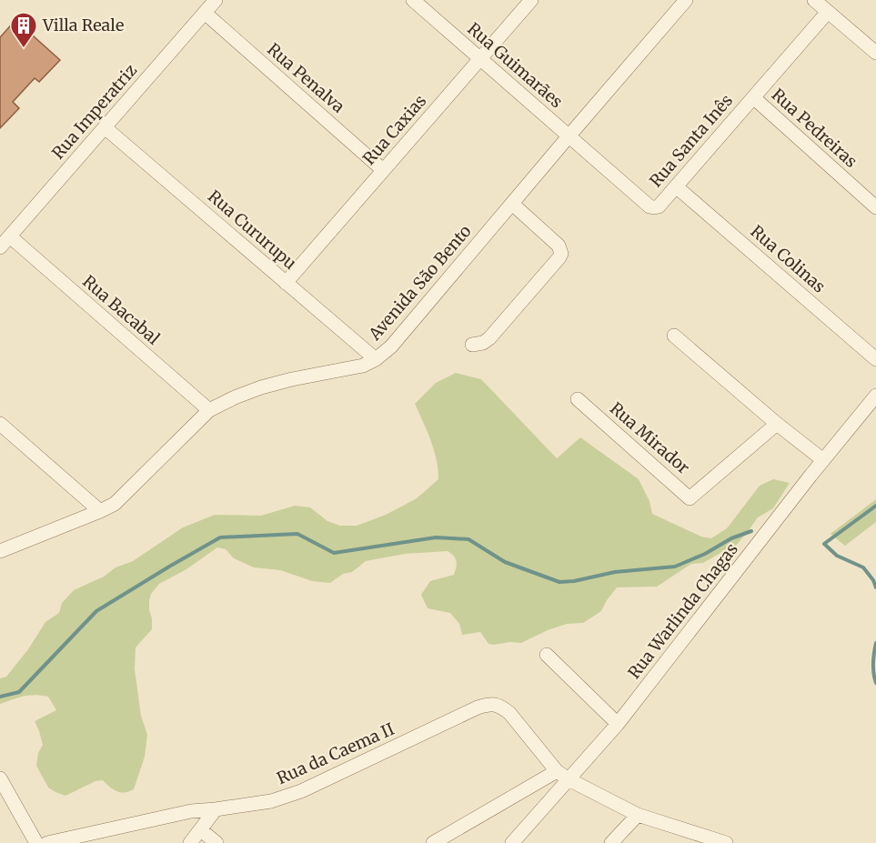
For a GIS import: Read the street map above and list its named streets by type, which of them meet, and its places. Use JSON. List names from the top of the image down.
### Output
{
  "streets": {
    "street": [
      "Rua Guimarães",
      "Rua Penalva",
      "Rua Imperatriz",
      "Rua Pedreiras",
      "Rua Caxias",
      "Rua Santa Inês",
      "Rua Cururupu",
      "Rua Colinas",
      "Avenida São Bento",
      "Rua Bacabal",
      "Rua Mirador",
      "Rua Warlinda Chagas",
      "Rua da Caema II"
    ]
  },
  "crossings": [
    ["Rua Guimarães", "Rua Caxias"],
    ["Rua Guimarães", "Rua Santa Inês"],
    ["Rua Guimarães", "Avenida São Bento"],
    ["Rua Penalva", "Rua Imperatriz"],
    ["Rua Penalva", "Rua Caxias"],
    ["Rua Imperatriz", "Rua Cururupu"],
    ["Rua Imperatriz", "Rua Bacabal"],
    ["Rua Pedreiras", "Rua Santa Inês"],
    ["Rua Caxias", "Rua Cururupu"],
    ["Rua Santa Inês", "Rua Colinas"],
    ["Rua Santa Inês", "Avenida São Bento"],
    ["Rua Cururupu", "Avenida São Bento"],
    ["Avenida São Bento", "Rua Bacabal"],
    ["Rua Warlinda Chagas", "Rua da Caema II"]
  ],
  "places": {
    "building": ["Villa Reale"]
  }
}
